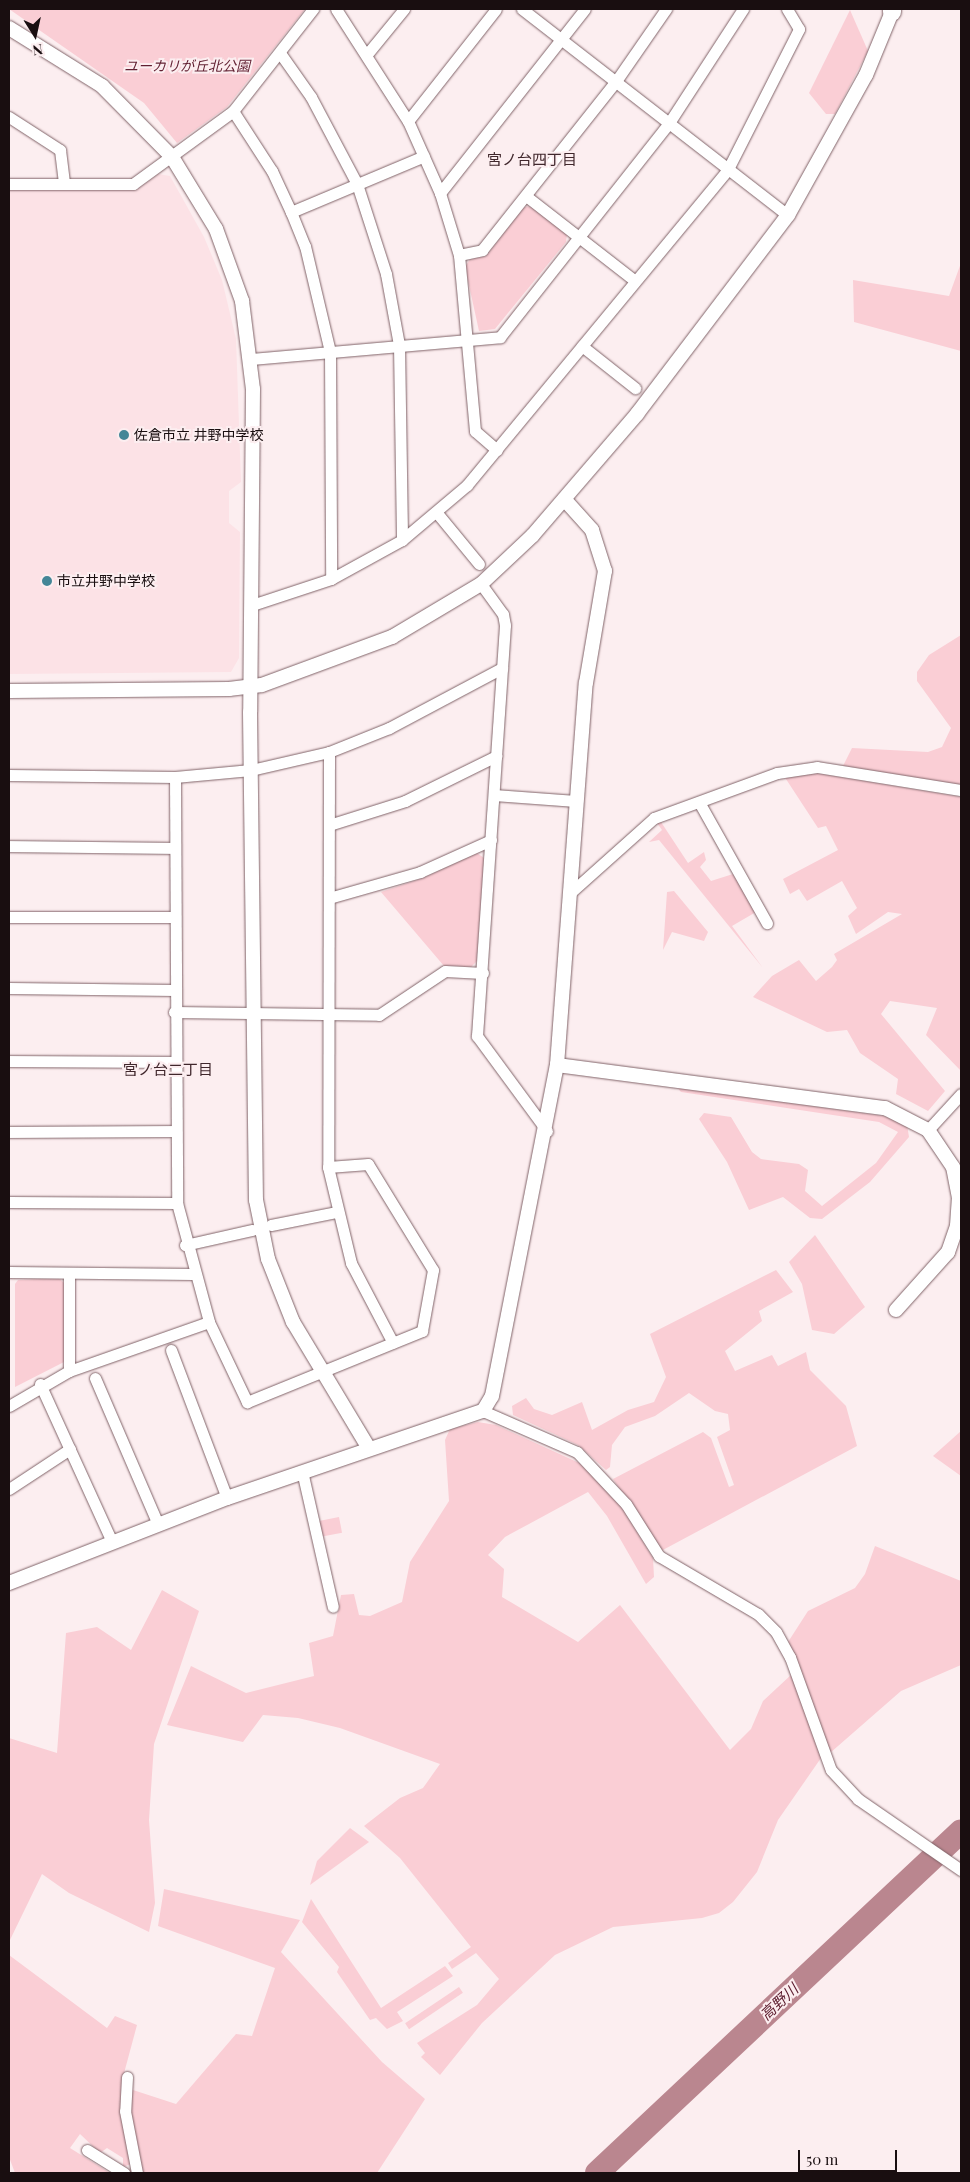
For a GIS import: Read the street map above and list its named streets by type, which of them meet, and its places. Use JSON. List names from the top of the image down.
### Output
{
  "districts": ["宮ノ台四丁目", "宮ノ台二丁目"],
  "water": ["高野川"],
  "parks": ["ユーカリが丘北公園"],
  "places": ["佐倉市立 井野中学校", "市立井野中学校"],
  "scale_bar": "50 m",
  "north": "bottom"
}
